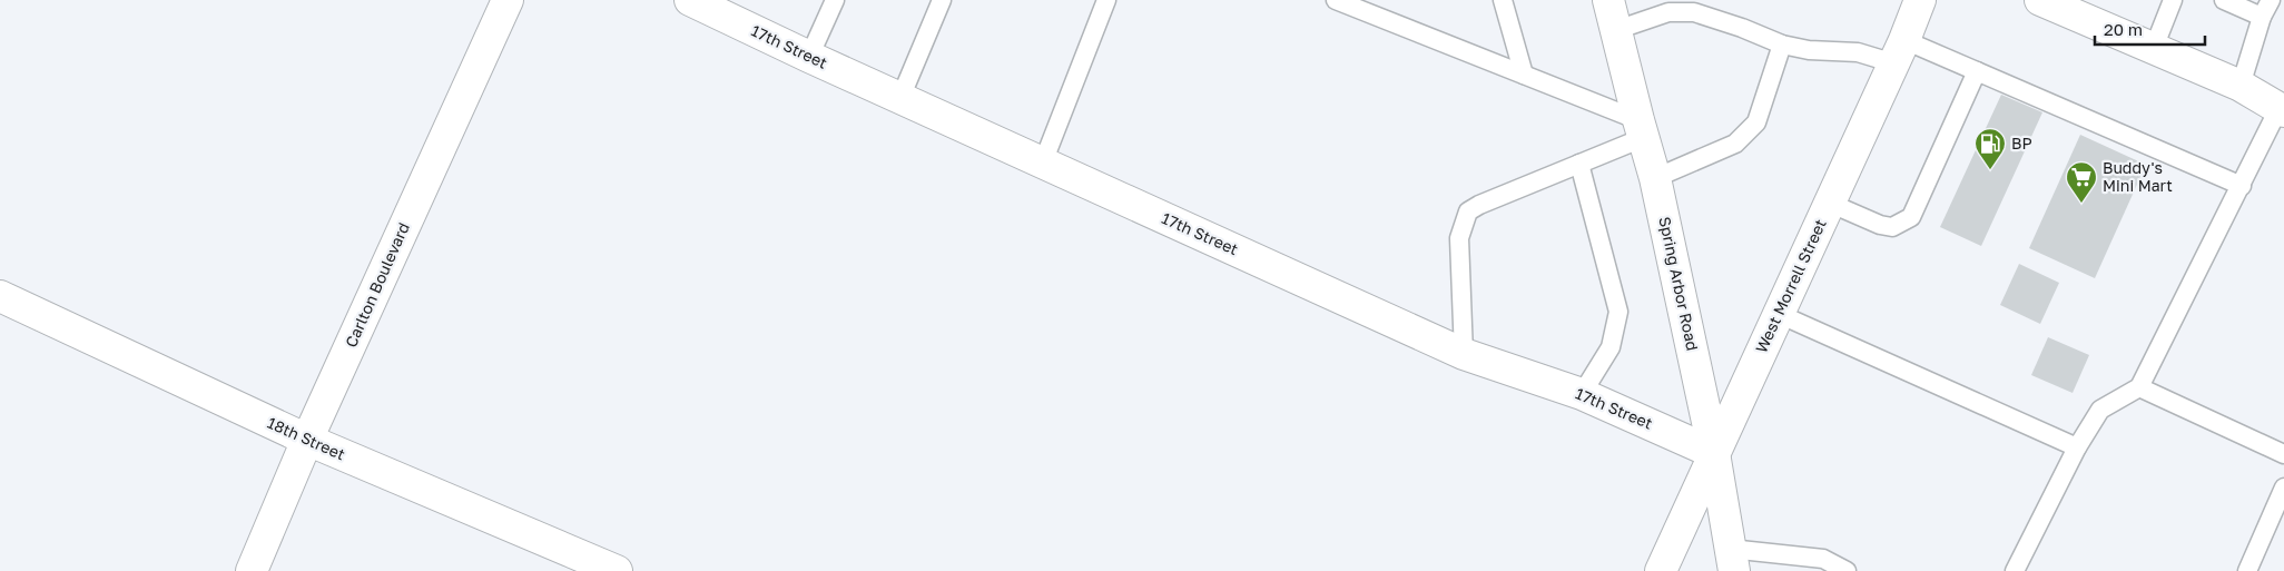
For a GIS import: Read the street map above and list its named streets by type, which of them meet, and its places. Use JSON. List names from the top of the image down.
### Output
{
  "streets": {
    "street": [
      "17th Street",
      "Spring Arbor Road",
      "Carlton Boulevard",
      "West Morrell Street",
      "18th Street"
    ]
  },
  "crossings": [
    ["17th Street", "Spring Arbor Road"],
    ["17th Street", "West Morrell Street"],
    ["Spring Arbor Road", "West Morrell Street"],
    ["Carlton Boulevard", "18th Street"]
  ],
  "places": {
    "fuel station": ["BP"],
    "supermarket": ["Buddy's Mini Mart"]
  },
  "scale_bar": "20 m"
}
